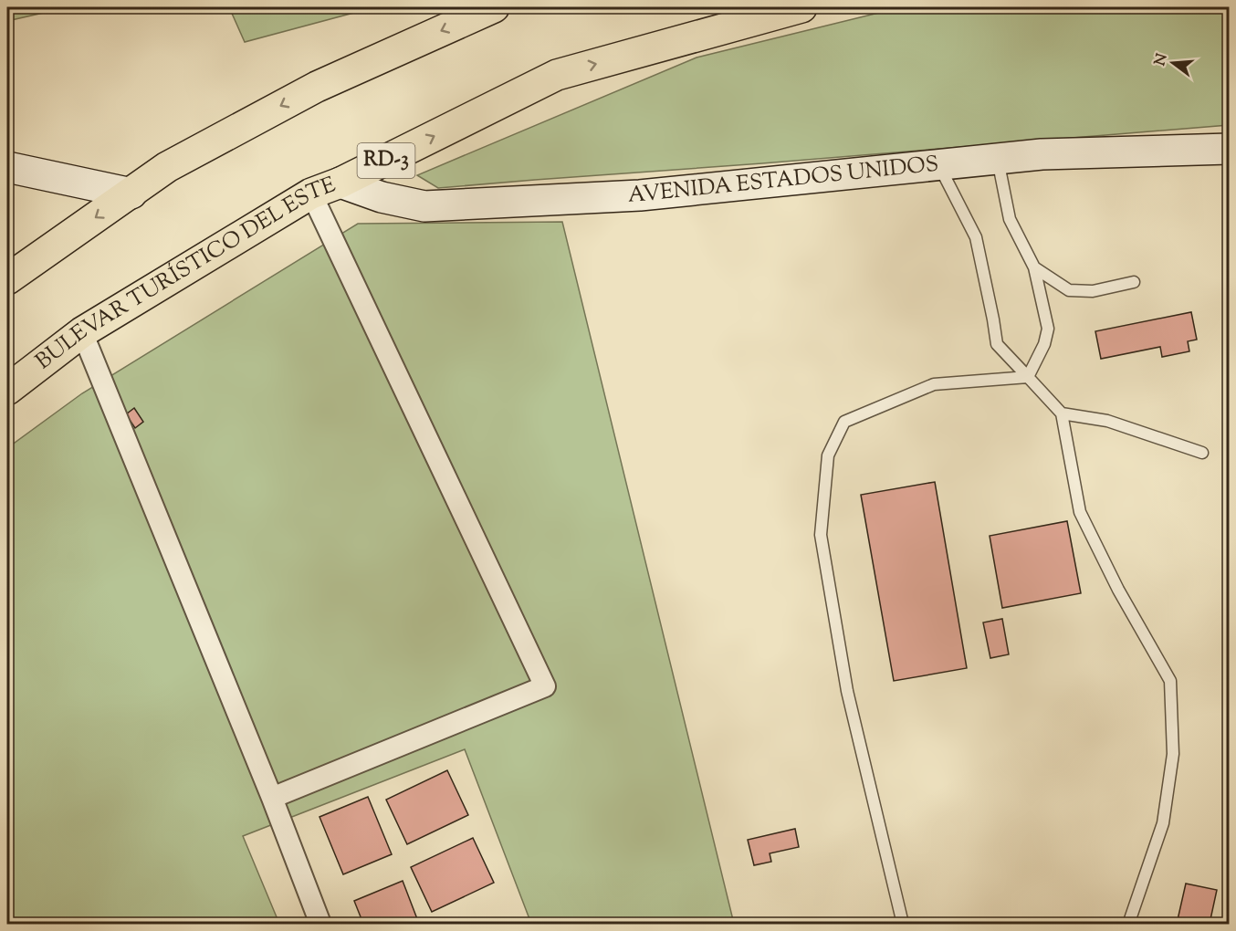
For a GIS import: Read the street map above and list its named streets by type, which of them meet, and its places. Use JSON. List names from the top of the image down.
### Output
{
  "streets": {
    "highway": ["RD-3", "BULEVAR TURÍSTICO DEL ESTE"],
    "street": ["AVENIDA ESTADOS UNIDOS"]
  },
  "crossings": [
    ["AVENIDA ESTADOS UNIDOS", "BULEVAR TURÍSTICO DEL ESTE"]
  ],
  "north": "left"
}
